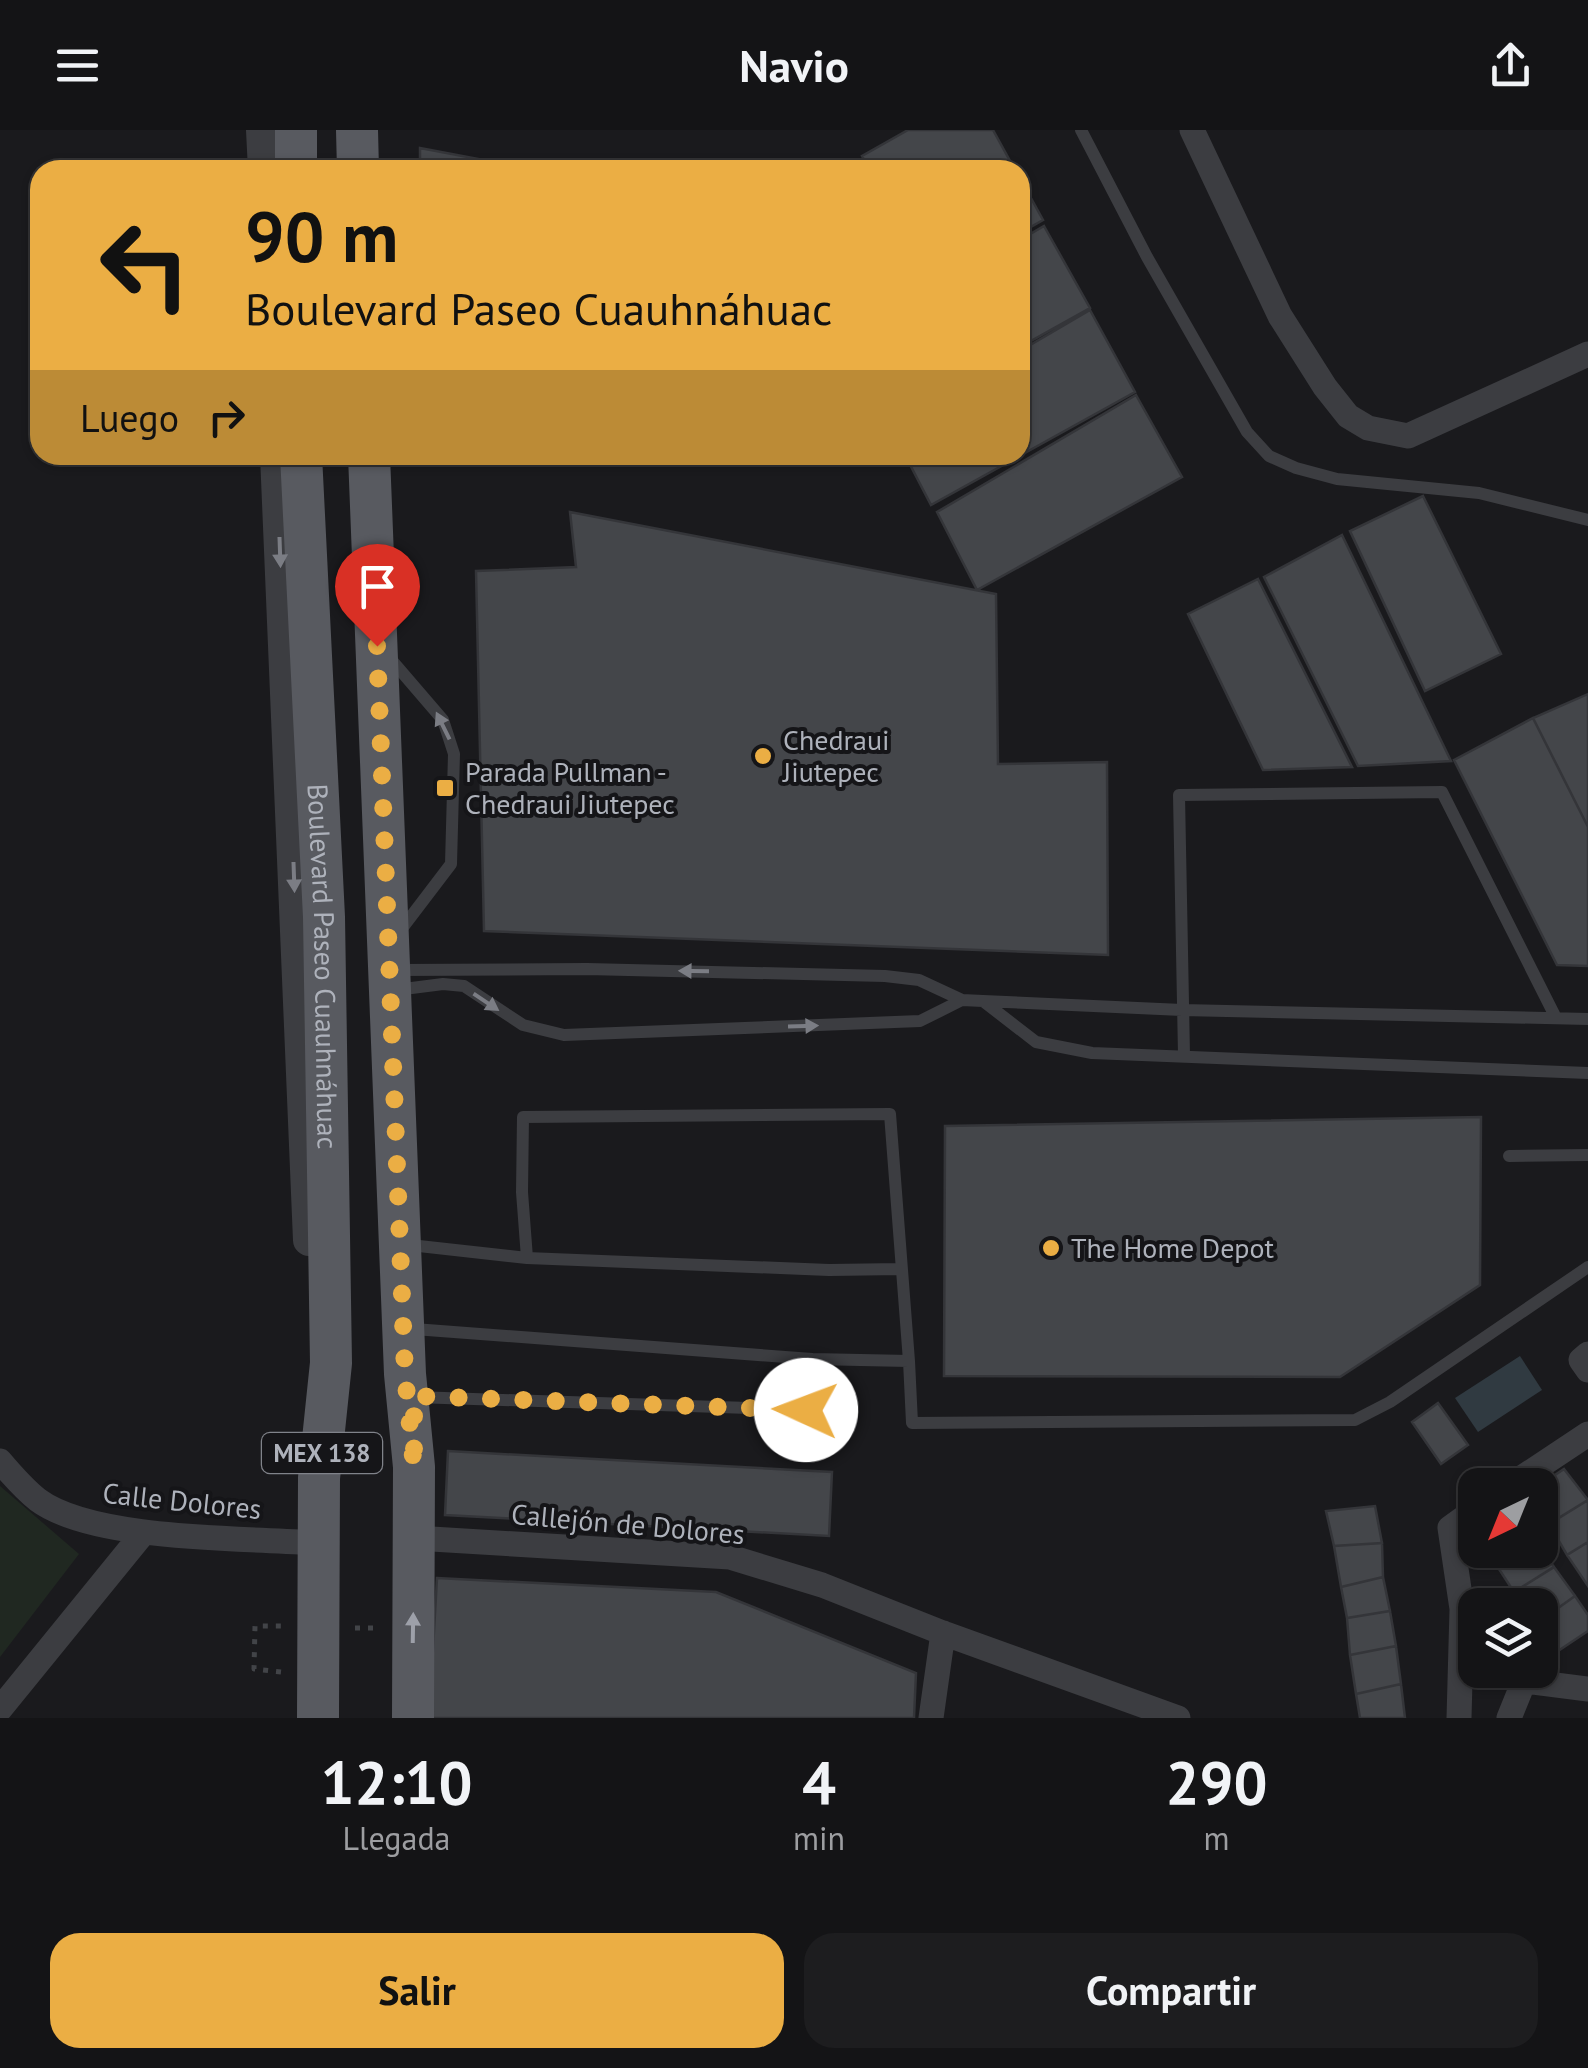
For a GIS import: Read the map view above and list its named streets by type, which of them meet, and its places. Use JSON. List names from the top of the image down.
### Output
{
  "streets": {
    "main road": ["Boulevard Paseo Cuauhnáhuac", "MEX 138"],
    "street": ["Calle Dolores", "Callejón de Dolores"]
  },
  "crossings": [
    ["Boulevard Paseo Cuauhnáhuac", "Calle Dolores"],
    ["MEX 138", "Callejón de Dolores"]
  ],
  "places": {
    "other": ["Chedraui Jiutepec", "The Home Depot"],
    "transit": ["Parada Pullman - Chedraui Jiutepec"]
  },
  "north": "bottom left",
  "page": {
    "header": "Navio",
    "turn": ["90 m", "Boulevard Paseo Cuauhnáhuac"],
    "then": "Luego",
    "eta": [
      "12:10",
      "Llegada",
      "4",
      "min",
      "290",
      "m"
    ],
    "buttons": ["Salir", "Compartir"]
  }
}
